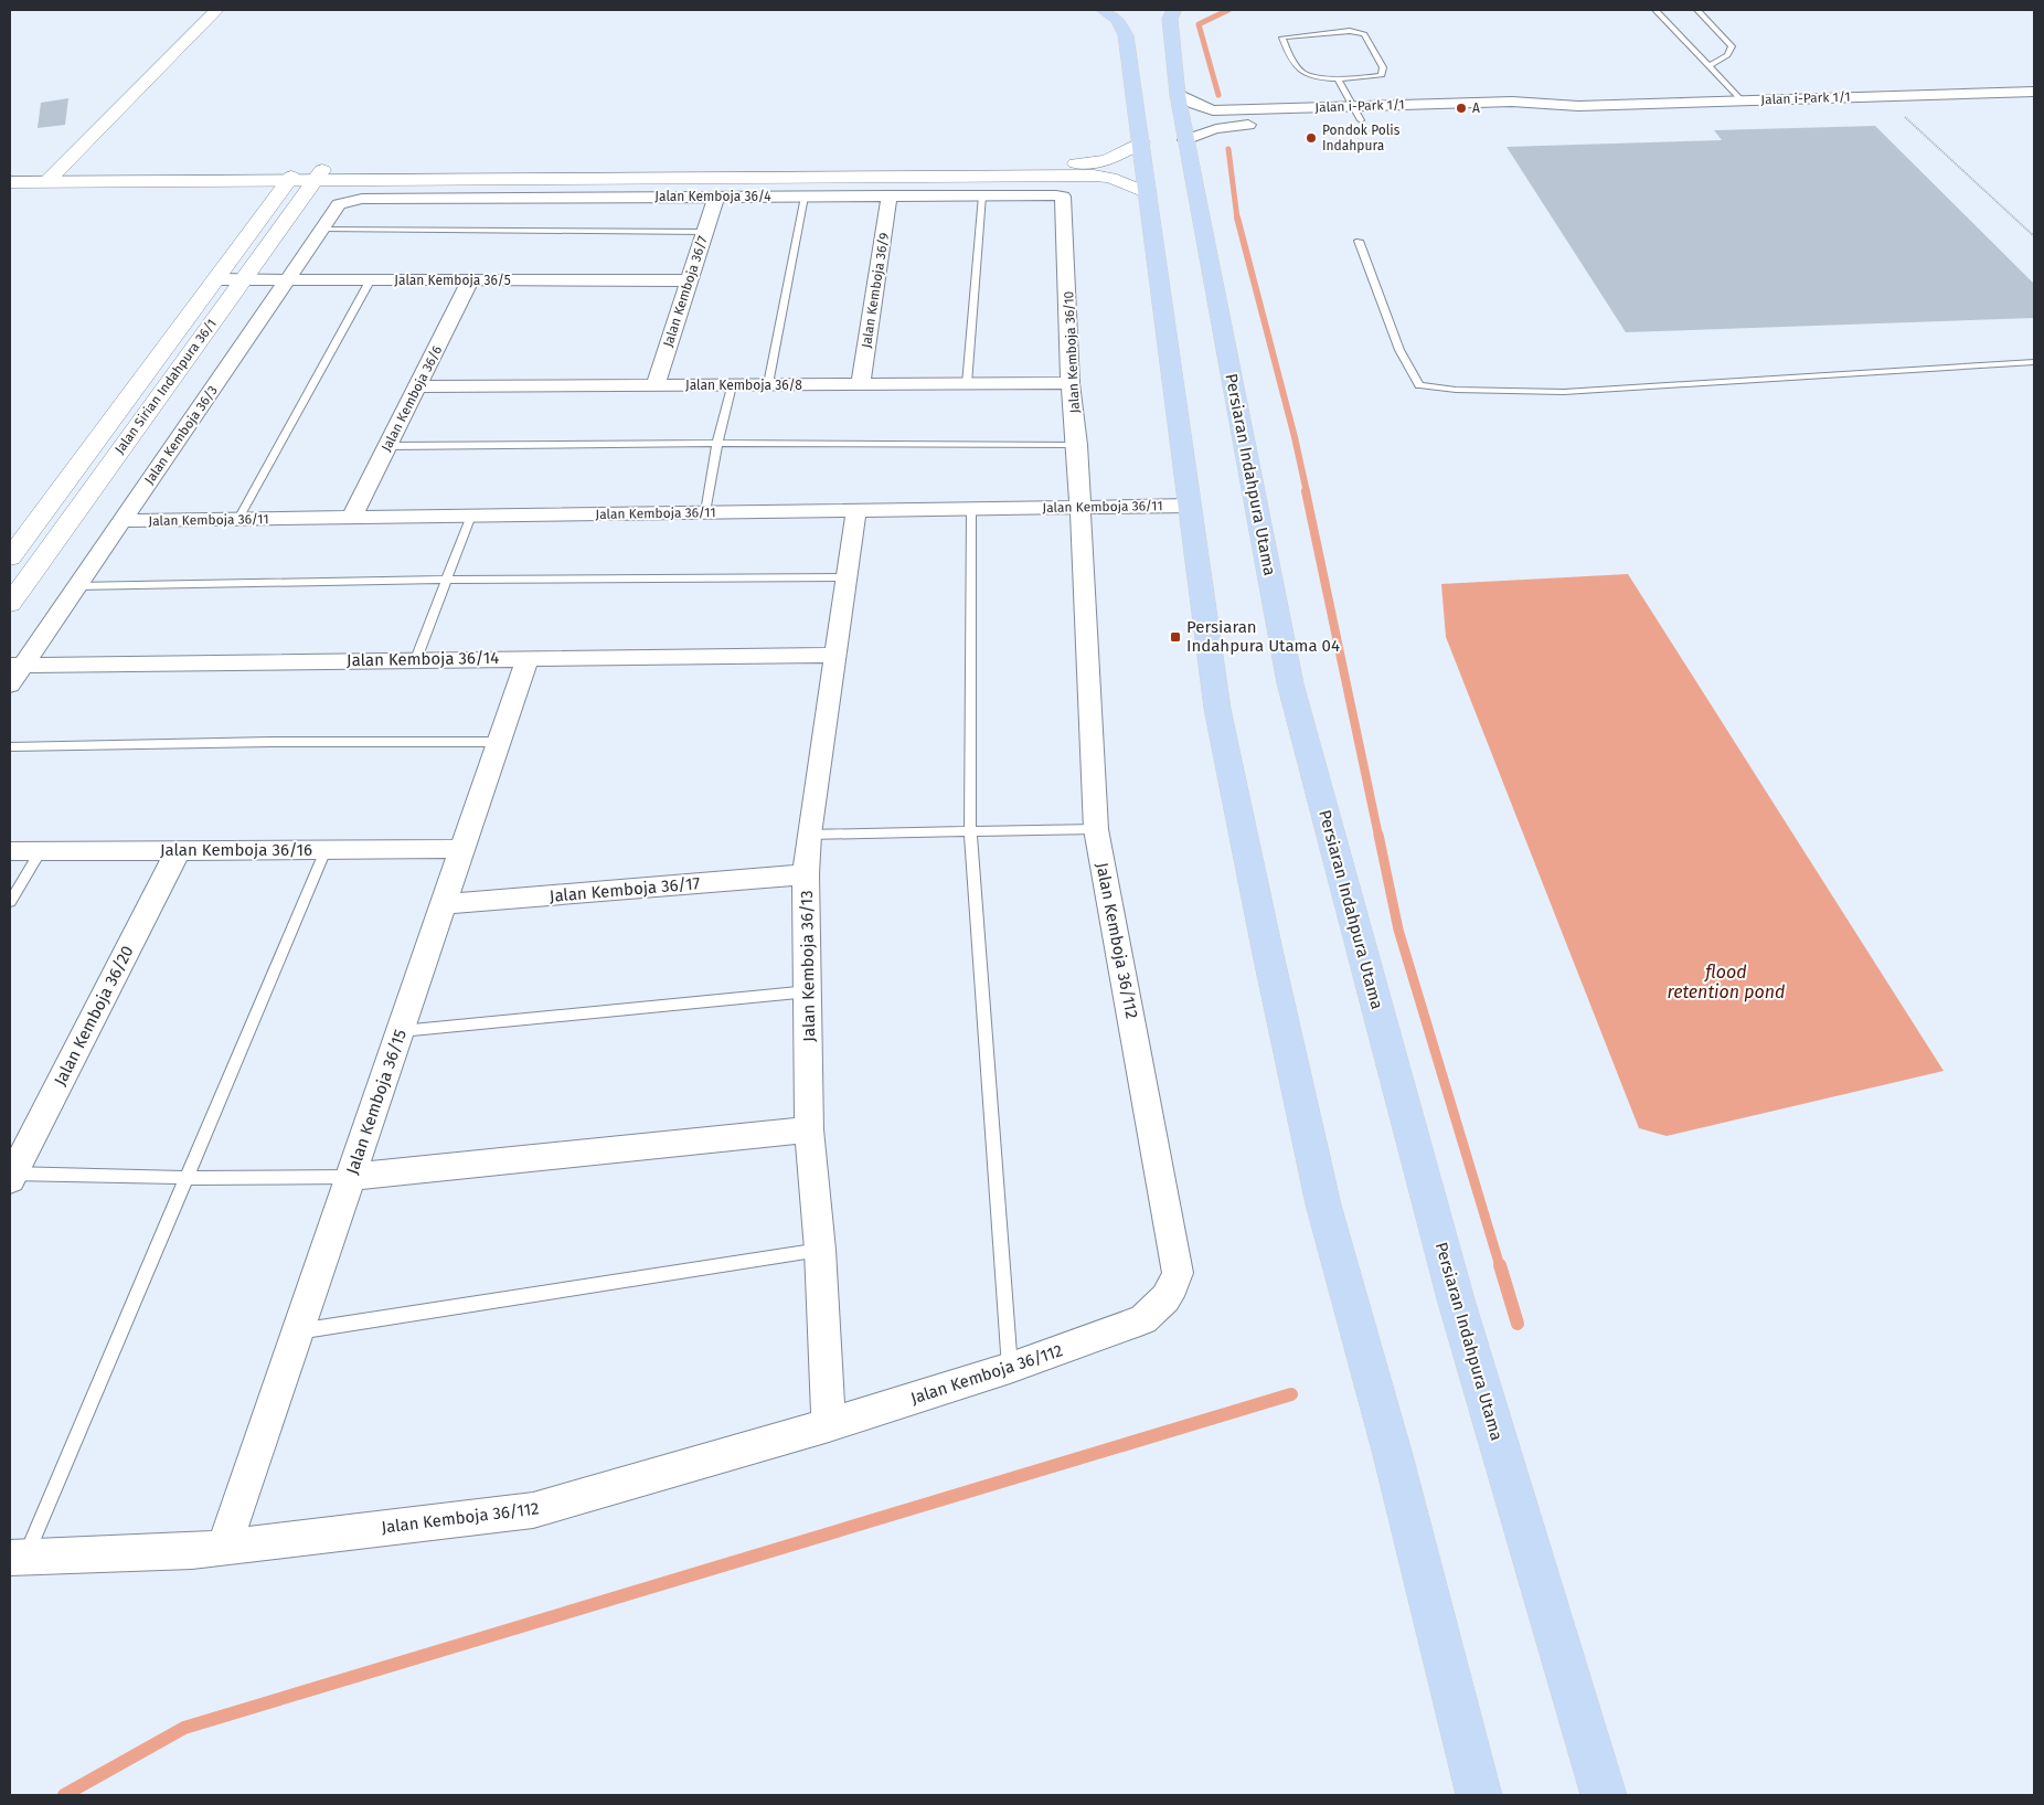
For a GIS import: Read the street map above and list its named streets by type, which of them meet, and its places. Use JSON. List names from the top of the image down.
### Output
{
  "streets": {
    "main road": ["Jalan Sirian Indahpura 36/1", "Persiaran Indahpura Utama"],
    "street": [
      "Jalan i-Park 1/1",
      "Jalan Kemboja 36/4",
      "Jalan Kemboja 36/5",
      "Jalan Kemboja 36/9",
      "Jalan Kemboja 36/7",
      "Jalan Kemboja 36/10",
      "Jalan Kemboja 36/8",
      "Jalan Kemboja 36/6",
      "Jalan Kemboja 36/3",
      "Jalan Kemboja 36/11",
      "Jalan Kemboja 36/14",
      "Jalan Kemboja 36/16",
      "Jalan Kemboja 36/17",
      "Jalan Kemboja 36/112",
      "Jalan Kemboja 36/13",
      "Jalan Kemboja 36/20",
      "Jalan Kemboja 36/15"
    ]
  },
  "crossings": [
    ["Jalan i-Park 1/1", "Persiaran Indahpura Utama"],
    ["Jalan Kemboja 36/4", "Jalan Kemboja 36/9"],
    ["Jalan Kemboja 36/4", "Jalan Kemboja 36/7"],
    ["Jalan Kemboja 36/4", "Jalan Kemboja 36/10"],
    ["Jalan Kemboja 36/4", "Jalan Kemboja 36/3"],
    ["Jalan Kemboja 36/5", "Jalan Kemboja 36/7"],
    ["Jalan Kemboja 36/5", "Jalan Sirian Indahpura 36/1"],
    ["Jalan Kemboja 36/5", "Jalan Kemboja 36/6"],
    ["Jalan Kemboja 36/5", "Jalan Kemboja 36/3"],
    ["Jalan Kemboja 36/9", "Jalan Kemboja 36/8"],
    ["Jalan Kemboja 36/7", "Jalan Kemboja 36/8"],
    ["Jalan Kemboja 36/10", "Jalan Kemboja 36/8"],
    ["Jalan Kemboja 36/10", "Jalan Kemboja 36/11"],
    ["Jalan Kemboja 36/10", "Jalan Kemboja 36/112"],
    ["Jalan Kemboja 36/8", "Jalan Kemboja 36/6"],
    ["Jalan Kemboja 36/6", "Jalan Kemboja 36/11"],
    ["Jalan Kemboja 36/3", "Jalan Kemboja 36/11"],
    ["Jalan Kemboja 36/3", "Jalan Kemboja 36/14"],
    ["Jalan Kemboja 36/11", "Jalan Kemboja 36/112"],
    ["Jalan Kemboja 36/11", "Jalan Kemboja 36/13"],
    ["Jalan Kemboja 36/14", "Jalan Kemboja 36/13"],
    ["Jalan Kemboja 36/14", "Jalan Kemboja 36/15"],
    ["Jalan Kemboja 36/16", "Jalan Kemboja 36/20"],
    ["Jalan Kemboja 36/16", "Jalan Kemboja 36/15"],
    ["Jalan Kemboja 36/17", "Jalan Kemboja 36/13"],
    ["Jalan Kemboja 36/17", "Jalan Kemboja 36/15"],
    ["Jalan Kemboja 36/112", "Jalan Kemboja 36/13"],
    ["Jalan Kemboja 36/112", "Jalan Kemboja 36/15"]
  ],
  "water": ["flood retention pond"],
  "places": {
    "other": ["A", "Pondok Polis Indahpura"],
    "transit": ["Persiaran Indahpura Utama 04"]
  }
}
